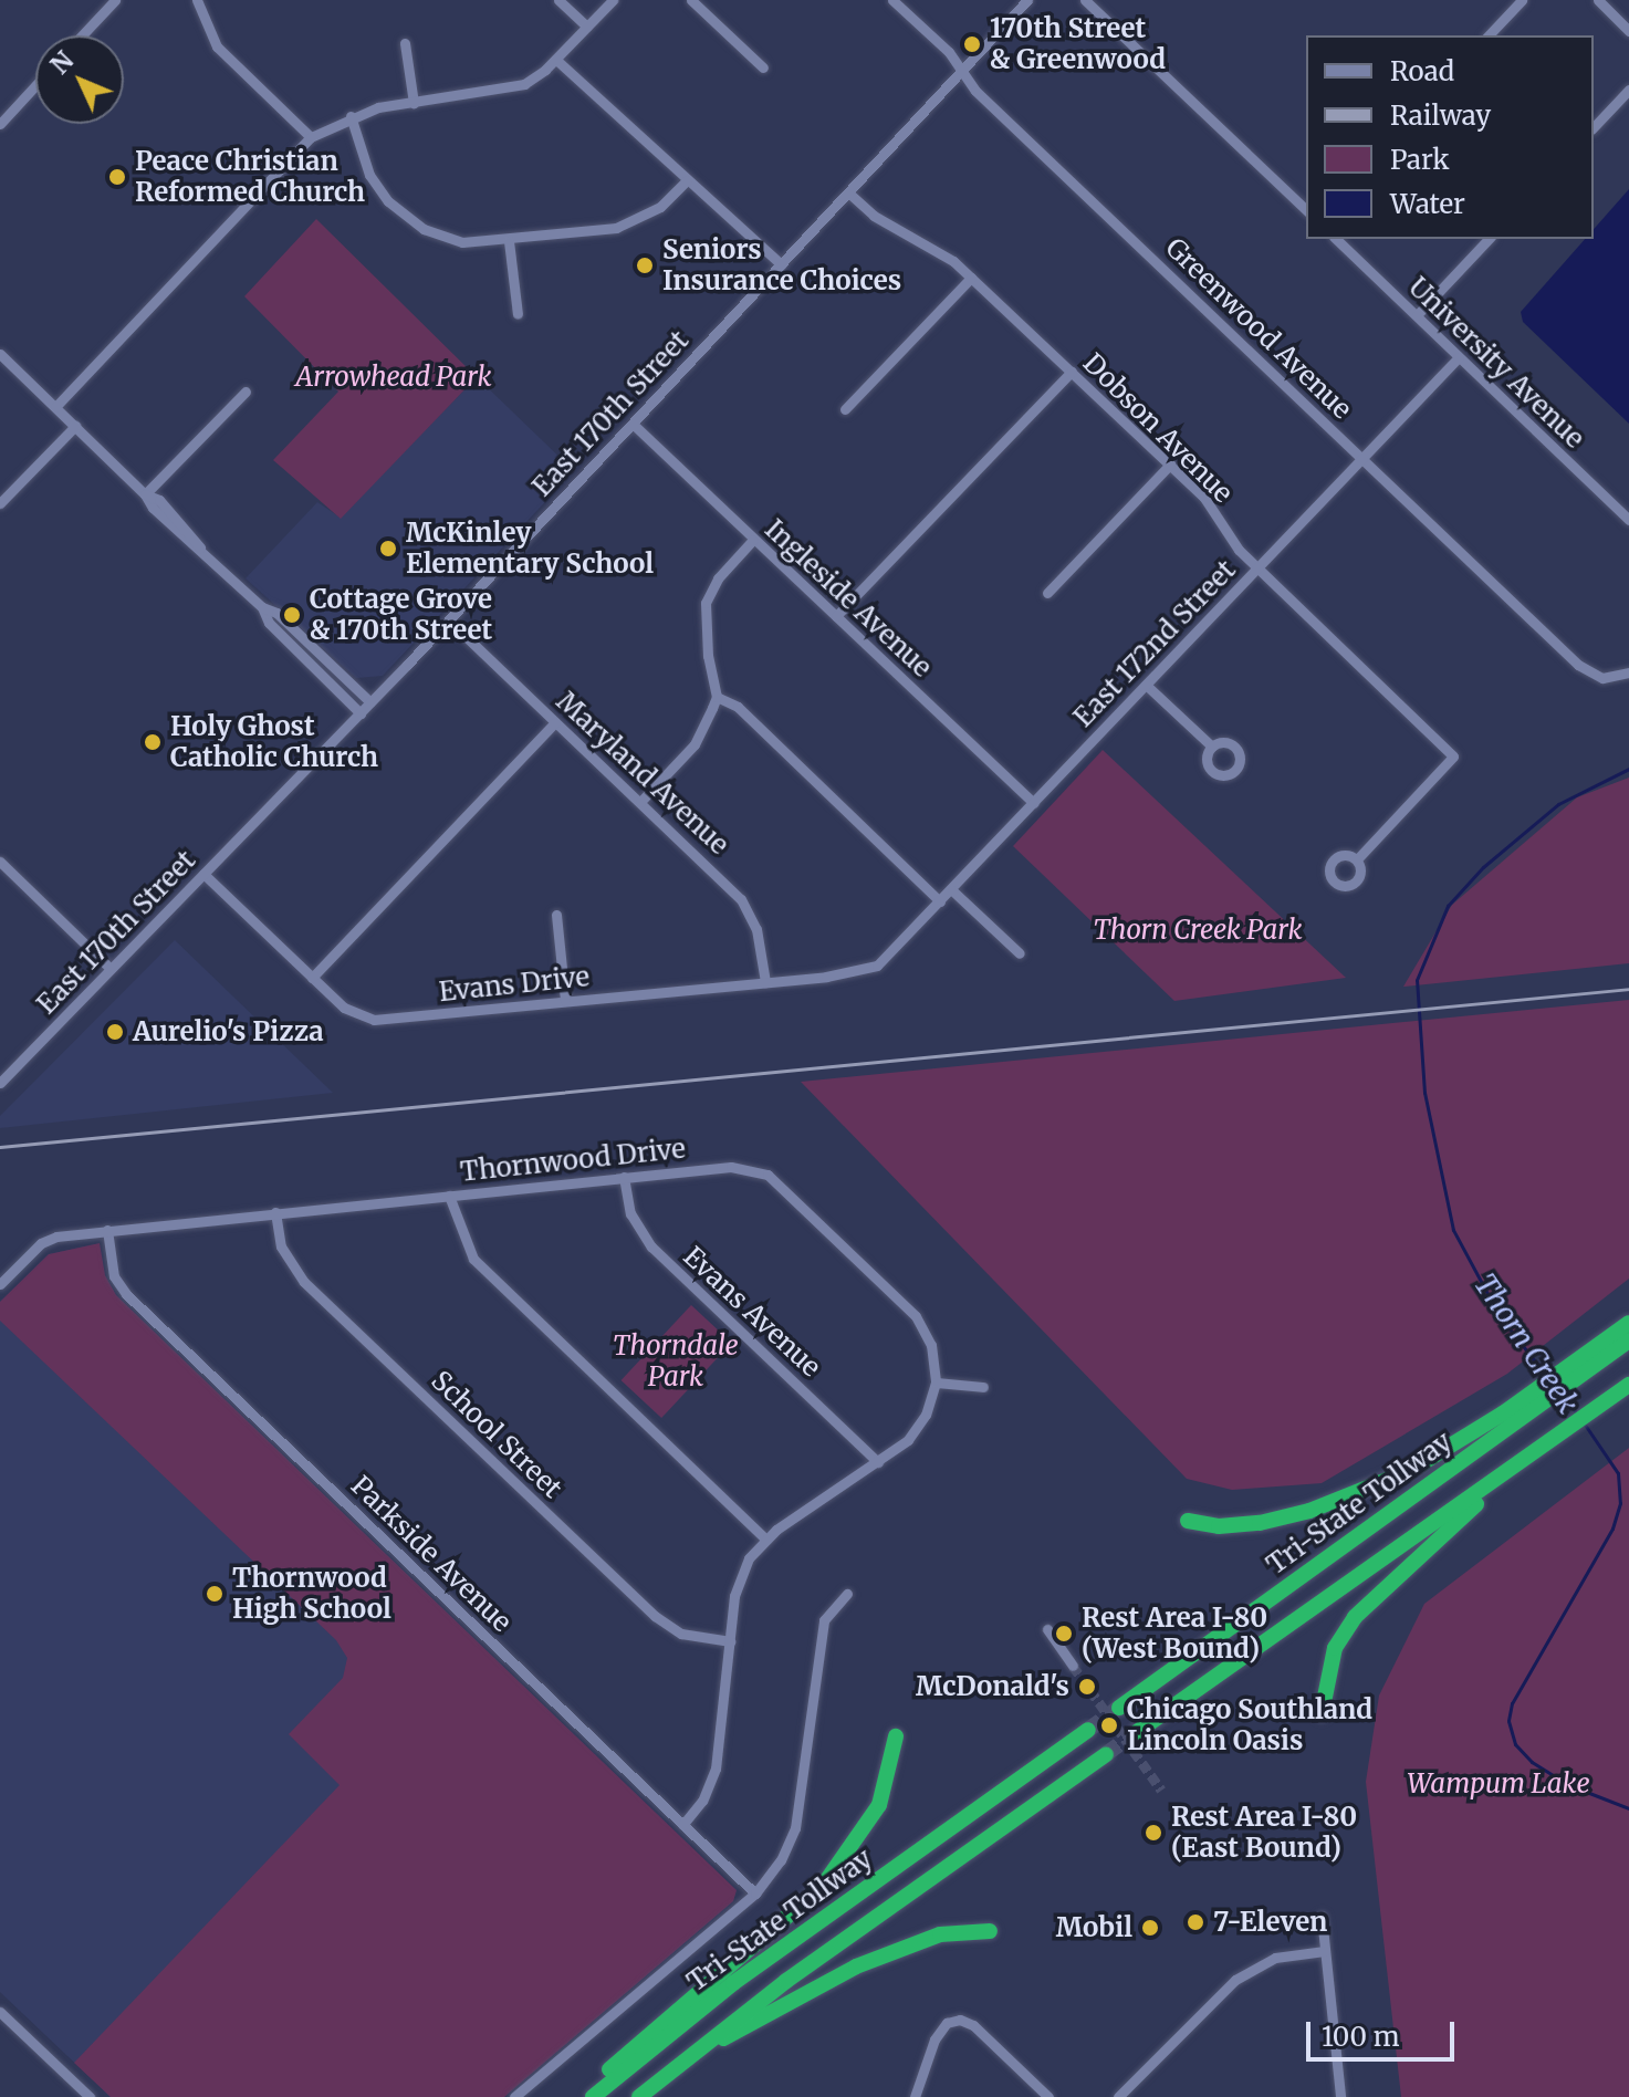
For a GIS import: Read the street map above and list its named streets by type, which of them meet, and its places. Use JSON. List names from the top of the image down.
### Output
{
  "streets": {
    "highway": ["Tri-State Tollway"],
    "street": [
      "Greenwood Avenue",
      "University Avenue",
      "East 170th Street",
      "Dobson Avenue",
      "Ingleside Avenue",
      "East 172nd Street",
      "Maryland Avenue",
      "Evans Drive",
      "Thornwood Drive",
      "Evans Avenue",
      "School Street",
      "Parkside Avenue"
    ]
  },
  "crossings": [
    ["Greenwood Avenue", "East 170th Street"],
    ["Greenwood Avenue", "East 172nd Street"],
    ["University Avenue", "East 172nd Street"],
    ["East 170th Street", "Dobson Avenue"],
    ["East 170th Street", "Ingleside Avenue"],
    ["East 170th Street", "Maryland Avenue"],
    ["East 170th Street", "Evans Drive"],
    ["Dobson Avenue", "East 172nd Street"],
    ["Ingleside Avenue", "East 172nd Street"],
    ["East 172nd Street", "Evans Drive"],
    ["Maryland Avenue", "Evans Drive"],
    ["Thornwood Drive", "Evans Avenue"],
    ["Thornwood Drive", "School Street"],
    ["Thornwood Drive", "Parkside Avenue"]
  ],
  "water": ["Thorn Creek"],
  "parks": [
    "Arrowhead Park",
    "Thorn Creek Park",
    "Thorndale Park",
    "Wampum Lake"
  ],
  "places": [
    "170th Street & Greenwood",
    "Peace Christian Reformed Church",
    "Seniors Insurance Choices",
    "McKinley Elementary School",
    "Cottage Grove & 170th Street",
    "Holy Ghost Catholic Church",
    "Aurelio's Pizza",
    "Thornwood High School",
    "Rest Area I-80 (West Bound)",
    "McDonald's",
    "Chicago Southland Lincoln Oasis",
    "Rest Area I-80 (East Bound)",
    "7-Eleven",
    "Mobil"
  ],
  "legend": [
    "Road",
    "Railway",
    "Park",
    "Water"
  ],
  "scale_bar": "100 m",
  "north": "top left"
}
